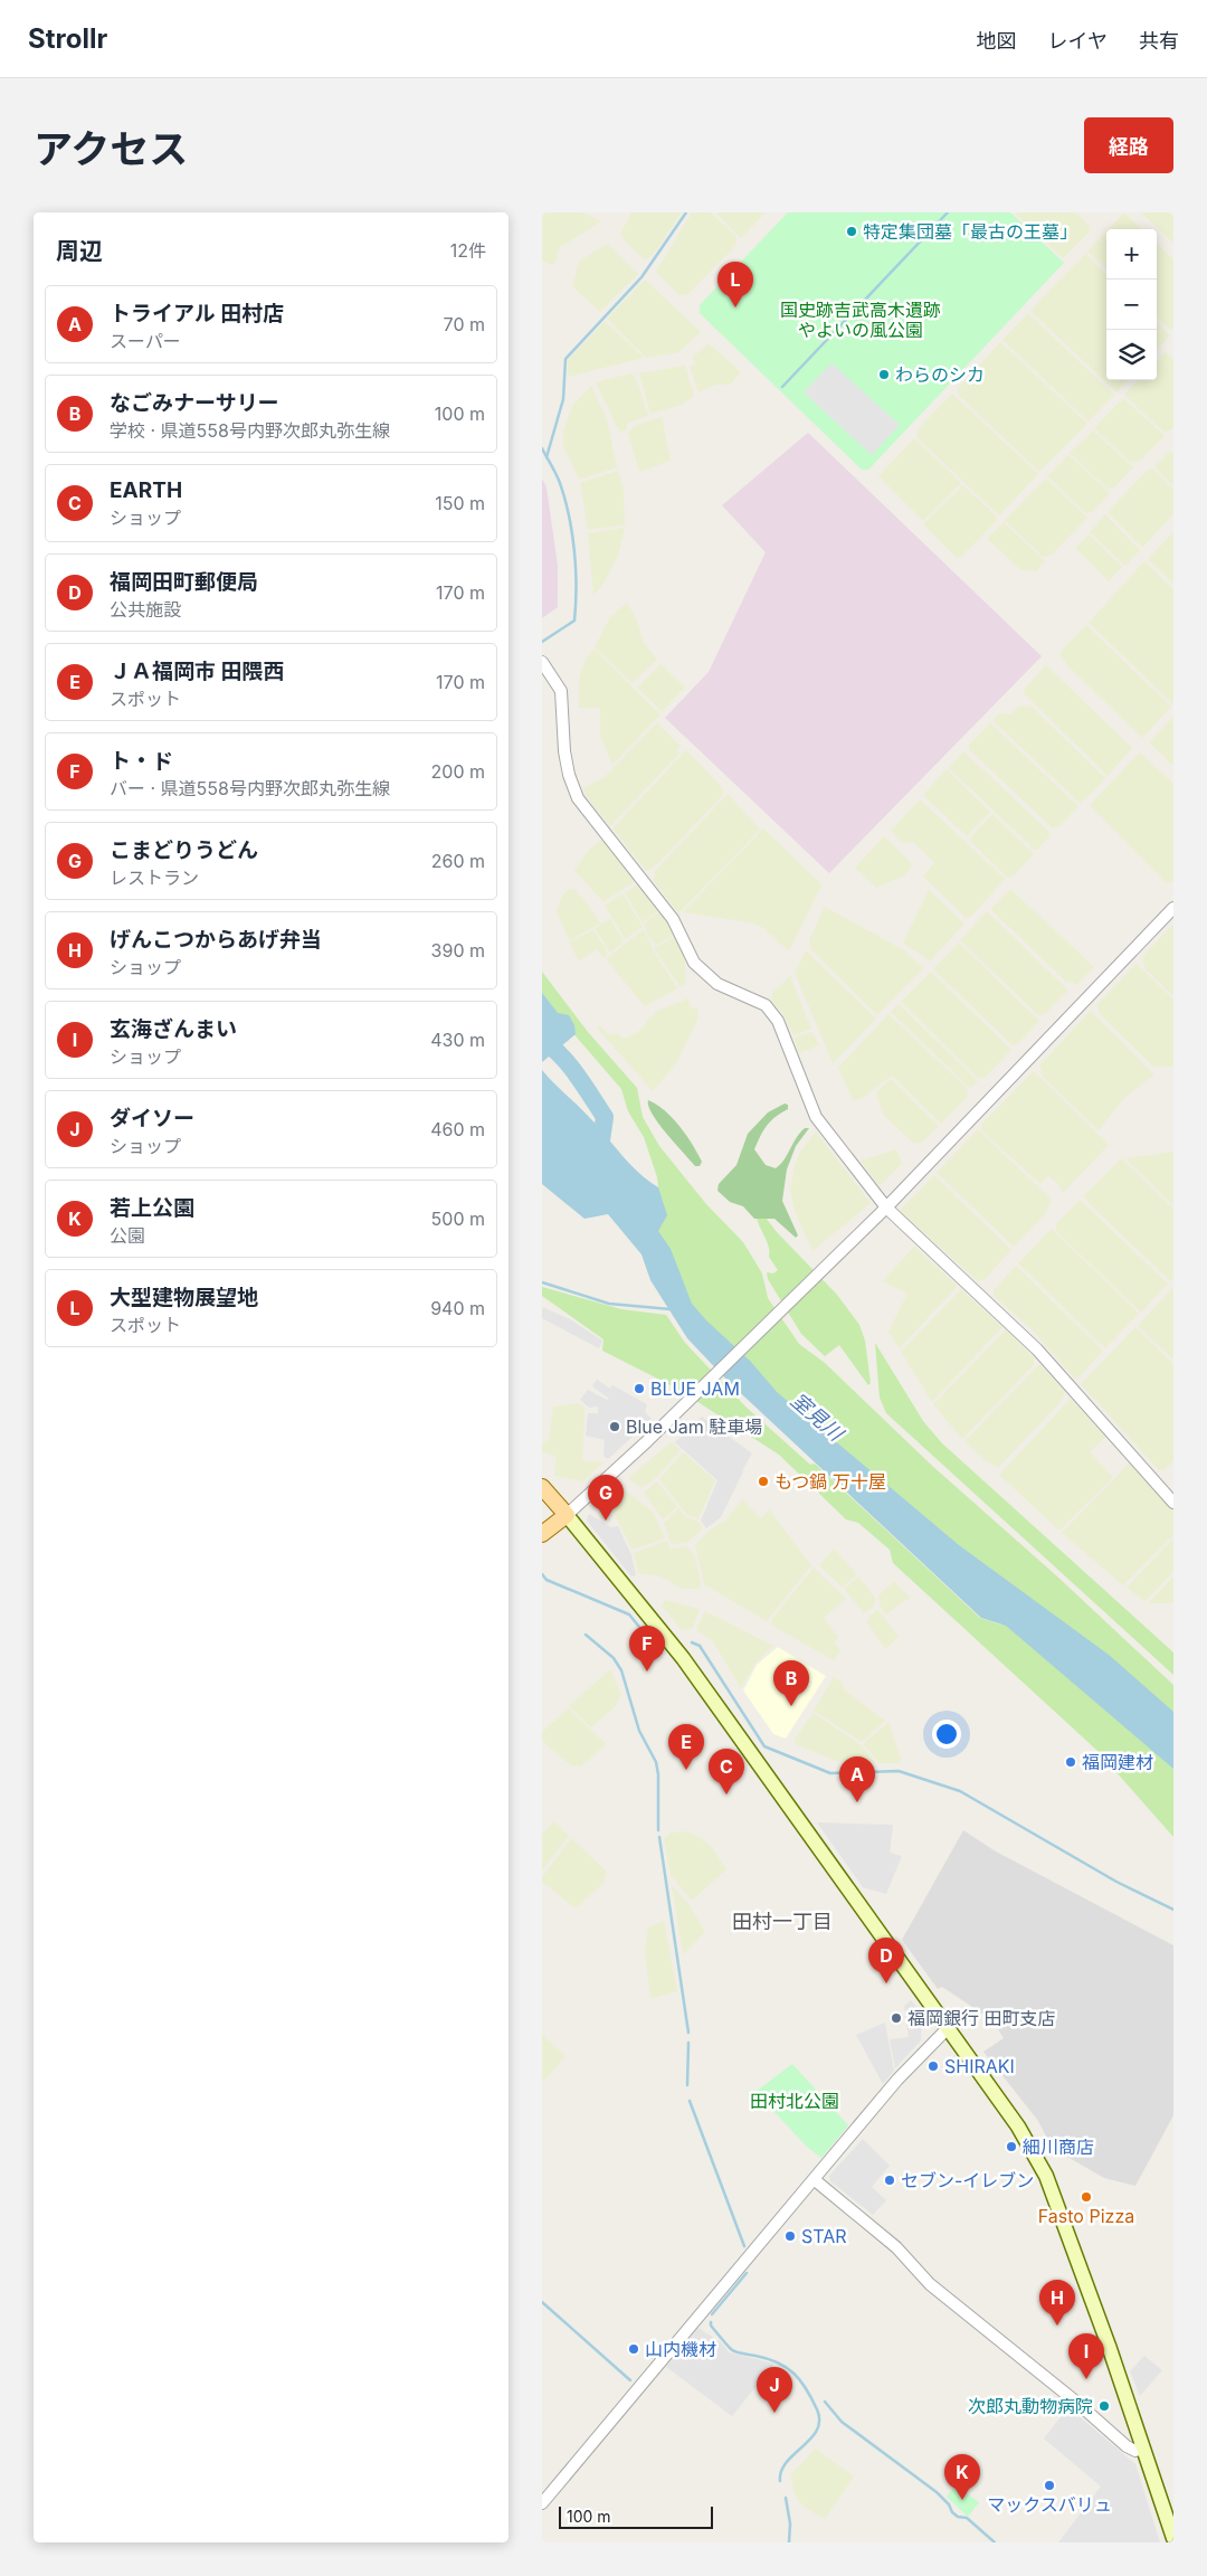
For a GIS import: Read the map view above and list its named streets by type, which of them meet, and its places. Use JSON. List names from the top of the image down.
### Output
{
  "districts": ["田村一丁目"],
  "water": ["室見川"],
  "parks": ["国史跡吉武高木遺跡 やよいの風公園", "田村北公園"],
  "places": [
    "特定集団墓「最古の王墓」",
    "わらのシカ",
    "BLUE JAM",
    "Blue Jam 駐車場",
    "もつ鍋 万十屋",
    "福岡建材",
    "福岡銀行 田町支店",
    "SHIRAKI",
    "細川商店",
    "セブン-イレブン",
    "Fasto Pizza",
    "STAR",
    "山内機材",
    "次郎丸動物病院",
    "マックスバリュ"
  ],
  "scale_bar": "100 m",
  "page": {
    "header": "Strollr",
    "nav": ["地図", "レイヤ", "共有"],
    "title": "アクセス",
    "buttons": "経路",
    "heading": ["周辺", "12件"],
    "map_buttons": ["+", "−"],
    "pins": [
      "L",
      "G",
      "F",
      "B",
      "E",
      "C",
      "A",
      "D",
      "H",
      "I",
      "J",
      "K"
    ],
    "list": [
      {
        "mark": "A",
        "name": "トライアル 田村店",
        "note": "スーパー",
        "value": "70 m"
      },
      {
        "mark": "B",
        "name": "なごみナーサリー",
        "note": "学校 · 県道558号内野次郎丸弥生線",
        "value": "100 m"
      },
      {
        "mark": "C",
        "name": "EARTH",
        "note": "ショップ",
        "value": "150 m"
      },
      {
        "mark": "D",
        "name": "福岡田町郵便局",
        "note": "公共施設",
        "value": "170 m"
      },
      {
        "mark": "E",
        "name": "ＪＡ福岡市 田隈西",
        "note": "スポット",
        "value": "170 m"
      },
      {
        "mark": "F",
        "name": "ト・ド",
        "note": "バー · 県道558号内野次郎丸弥生線",
        "value": "200 m"
      },
      {
        "mark": "G",
        "name": "こまどりうどん",
        "note": "レストラン",
        "value": "260 m"
      },
      {
        "mark": "H",
        "name": "げんこつからあげ弁当",
        "note": "ショップ",
        "value": "390 m"
      },
      {
        "mark": "I",
        "name": "玄海ざんまい",
        "note": "ショップ",
        "value": "430 m"
      },
      {
        "mark": "J",
        "name": "ダイソー",
        "note": "ショップ",
        "value": "460 m"
      },
      {
        "mark": "K",
        "name": "若上公園",
        "note": "公園",
        "value": "500 m"
      },
      {
        "mark": "L",
        "name": "大型建物展望地",
        "note": "スポット",
        "value": "940 m"
      }
    ],
    "scale": "100 m"
  }
}
